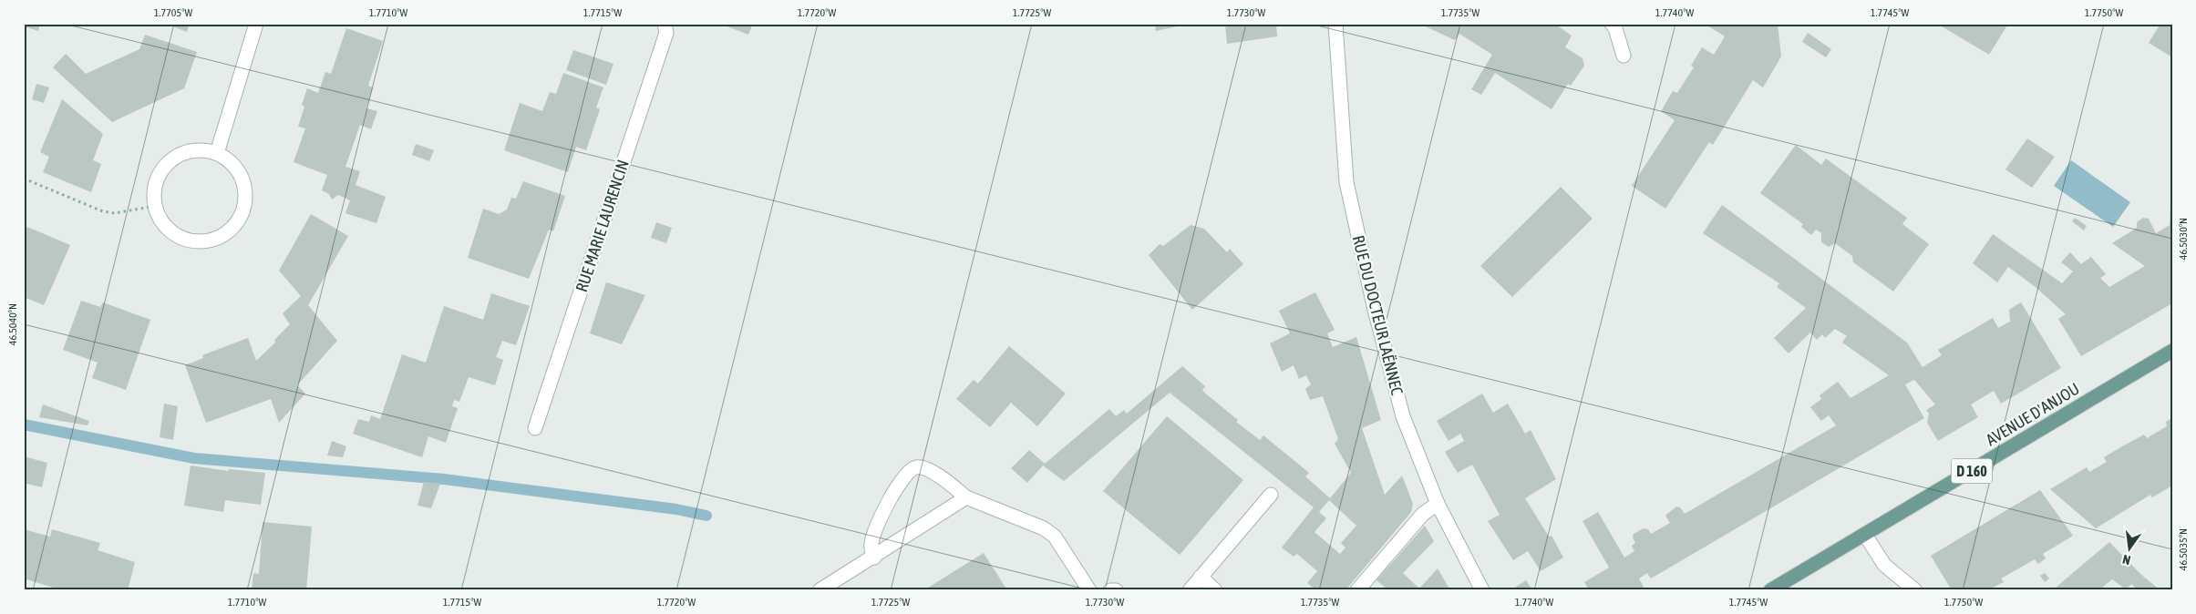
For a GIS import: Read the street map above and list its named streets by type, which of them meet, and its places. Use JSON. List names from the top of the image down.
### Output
{
  "streets": {
    "main road": ["AVENUE D'ANJOU", "D 160"],
    "street": ["RUE MARIE LAURENCIN", "RUE DU DOCTEUR LAËNNEC"]
  },
  "north": "bottom",
  "coordinates": [
    "1.7705°W",
    "1.7710°W",
    "1.7715°W",
    "1.7720°W",
    "1.7725°W",
    "1.7730°W",
    "1.7735°W",
    "1.7740°W",
    "1.7745°W",
    "1.7750°W",
    "46.5030°N",
    "46.5040°N",
    "46.5035°N"
  ]
}
